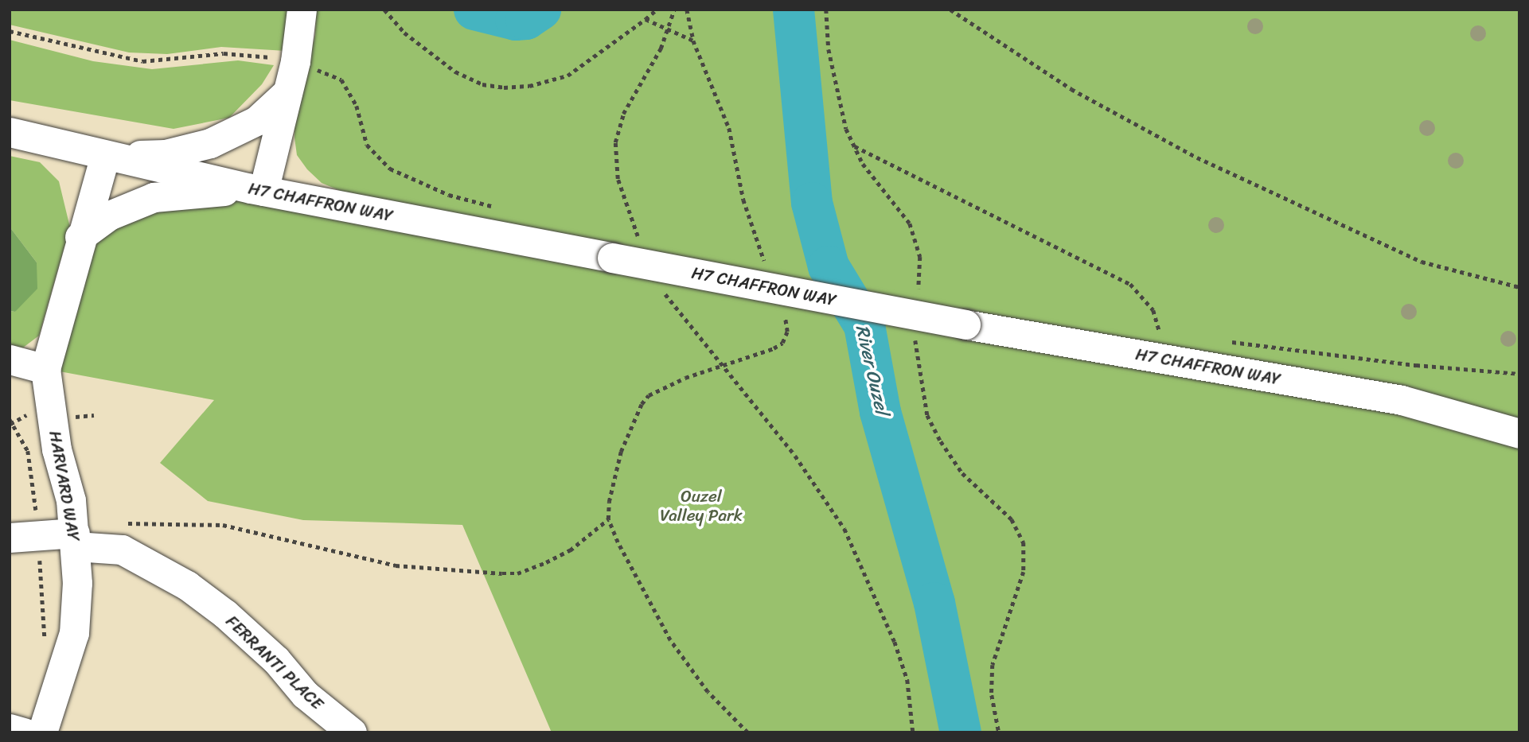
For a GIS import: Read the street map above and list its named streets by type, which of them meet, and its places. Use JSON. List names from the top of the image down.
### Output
{
  "streets": {
    "street": ["H7 CHAFFRON WAY", "HARVARD WAY", "FERRANTI PLACE"]
  },
  "crossings": [
    ["HARVARD WAY", "FERRANTI PLACE"]
  ],
  "water": ["River Ouzel"],
  "parks": ["Ouzel Valley Park"]
}
